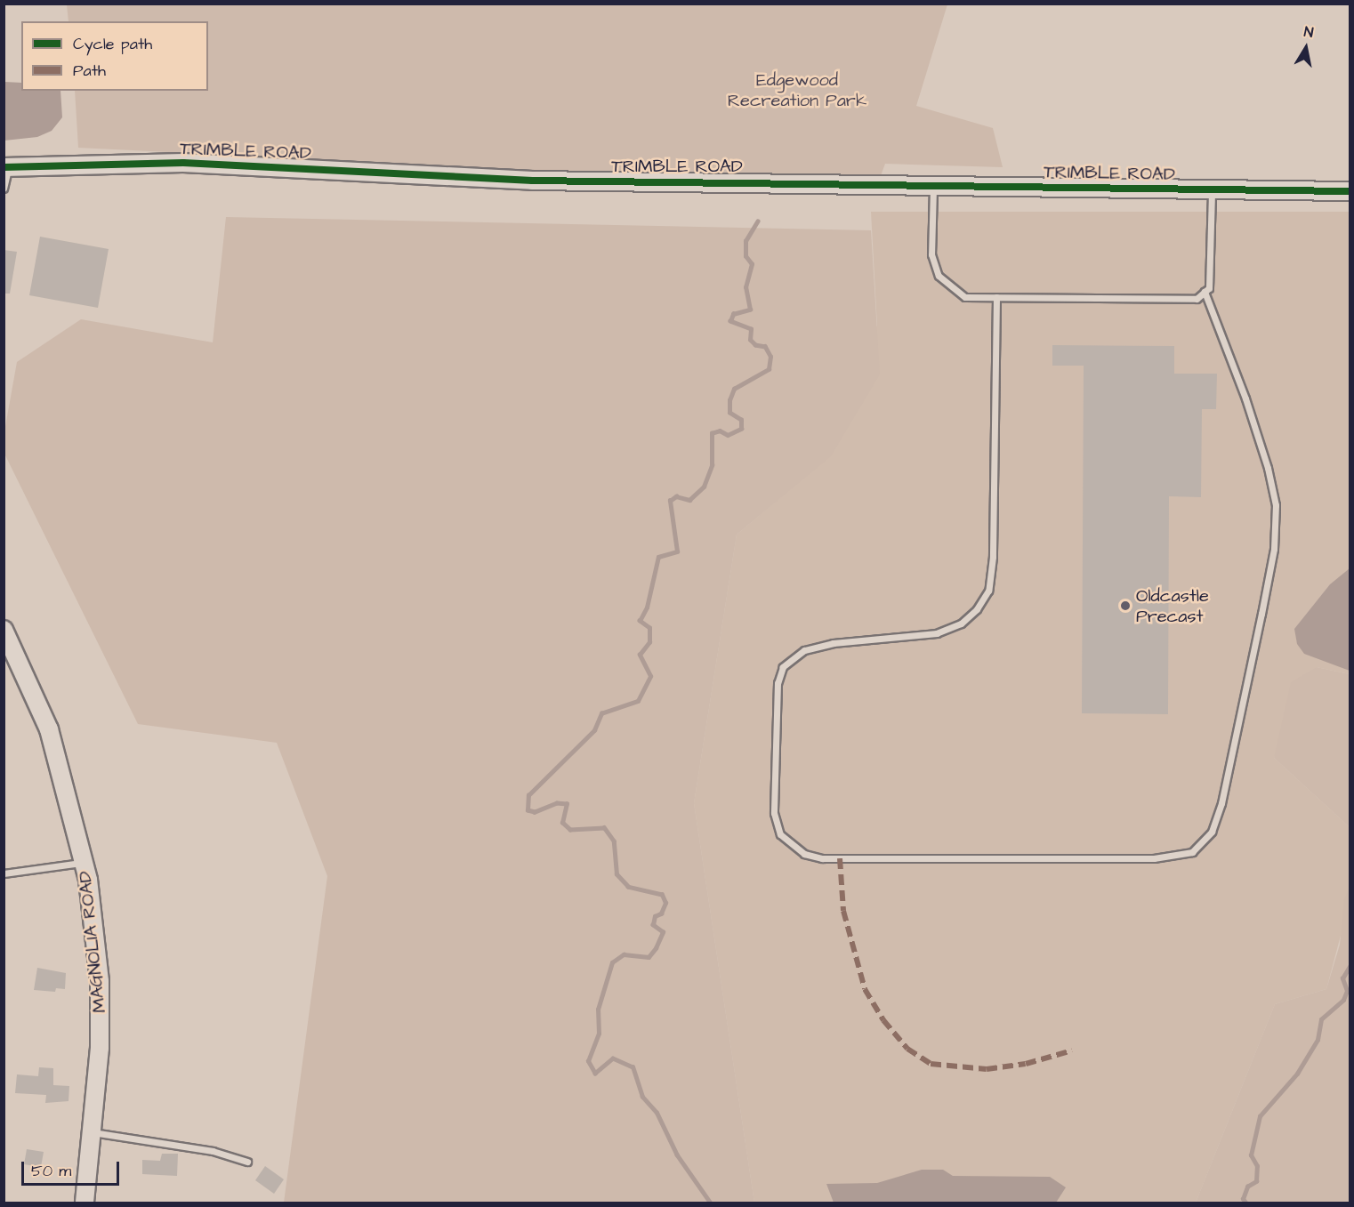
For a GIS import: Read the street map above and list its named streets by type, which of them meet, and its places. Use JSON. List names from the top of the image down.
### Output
{
  "streets": {
    "street": ["TRIMBLE ROAD", "MAGNOLIA ROAD"]
  },
  "parks": ["Edgewood Recreation Park"],
  "places": ["Oldcastle Precast"],
  "legend": ["Cycle path", "Path"],
  "scale_bar": "50 m",
  "north": "top"
}
